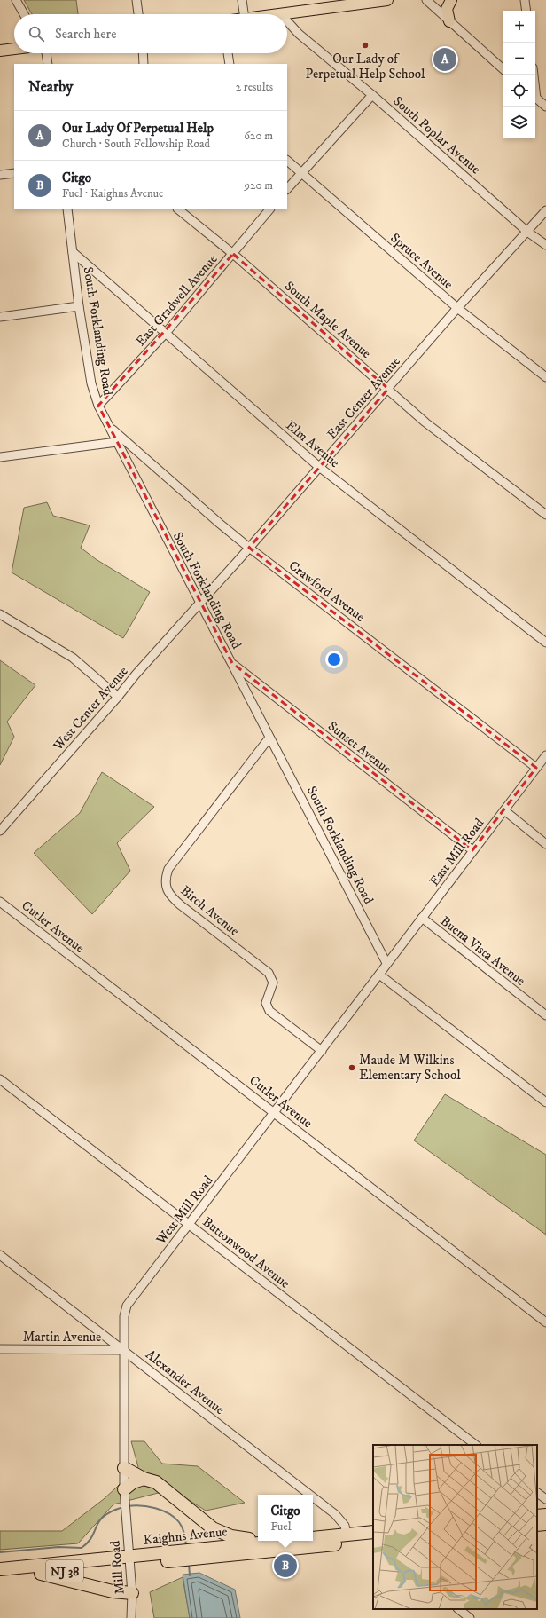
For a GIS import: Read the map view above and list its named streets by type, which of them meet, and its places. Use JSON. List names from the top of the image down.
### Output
{
  "streets": {
    "highway": ["Kaighns Avenue", "NJ 38"],
    "street": [
      "South Poplar Avenue",
      "Spruce Avenue",
      "East Gradwell Avenue",
      "South Maple Avenue",
      "South Forklanding Road",
      "East Center Avenue",
      "Elm Avenue",
      "Crawford Avenue",
      "West Center Avenue",
      "Sunset Avenue",
      "East Mill Road",
      "Birch Avenue",
      "Cutler Avenue",
      "Buena Vista Avenue",
      "West Mill Road",
      "Buttonwood Avenue",
      "Martin Avenue",
      "Alexander Avenue",
      "Mill Road"
    ]
  },
  "crossings": [
    ["South Poplar Avenue", "East Center Avenue"],
    ["Spruce Avenue", "East Center Avenue"],
    ["East Gradwell Avenue", "South Maple Avenue"],
    ["East Gradwell Avenue", "South Forklanding Road"],
    ["East Gradwell Avenue", "Elm Avenue"],
    ["South Maple Avenue", "East Center Avenue"],
    ["South Forklanding Road", "East Center Avenue"],
    ["South Forklanding Road", "Elm Avenue"],
    ["South Forklanding Road", "Crawford Avenue"],
    ["South Forklanding Road", "West Center Avenue"],
    ["South Forklanding Road", "Sunset Avenue"],
    ["South Forklanding Road", "East Mill Road"],
    ["South Forklanding Road", "Birch Avenue"],
    ["South Forklanding Road", "West Mill Road"],
    ["East Center Avenue", "Elm Avenue"],
    ["East Center Avenue", "Crawford Avenue"],
    ["East Center Avenue", "West Center Avenue"],
    ["Crawford Avenue", "East Mill Road"],
    ["Sunset Avenue", "East Mill Road"],
    ["East Mill Road", "Buena Vista Avenue"],
    ["East Mill Road", "West Mill Road"],
    ["Birch Avenue", "West Mill Road"],
    ["Cutler Avenue", "West Mill Road"],
    ["West Mill Road", "Buttonwood Avenue"],
    ["West Mill Road", "Martin Avenue"],
    ["West Mill Road", "Alexander Avenue"],
    ["West Mill Road", "Mill Road"],
    ["Martin Avenue", "Alexander Avenue"],
    ["Alexander Avenue", "Kaighns Avenue"],
    ["Kaighns Avenue", "Mill Road"]
  ],
  "places": ["Our Lady of Perpetual Help School", "Maude M Wilkins Elementary School"],
  "page": {
    "map_buttons": ["+", "−"],
    "search": "Search here",
    "pins": ["A", "B"],
    "heading": ["Nearby", "2 results"],
    "list": [
      {
        "mark": "A",
        "name": "Our Lady Of Perpetual Help",
        "note": "Church · South Fellowship Road",
        "value": "620 m"
      },
      {
        "mark": "B",
        "name": "Citgo",
        "note": "Fuel · Kaighns Avenue",
        "value": "920 m"
      }
    ],
    "popup": ["Citgo", "Fuel"]
  }
}
